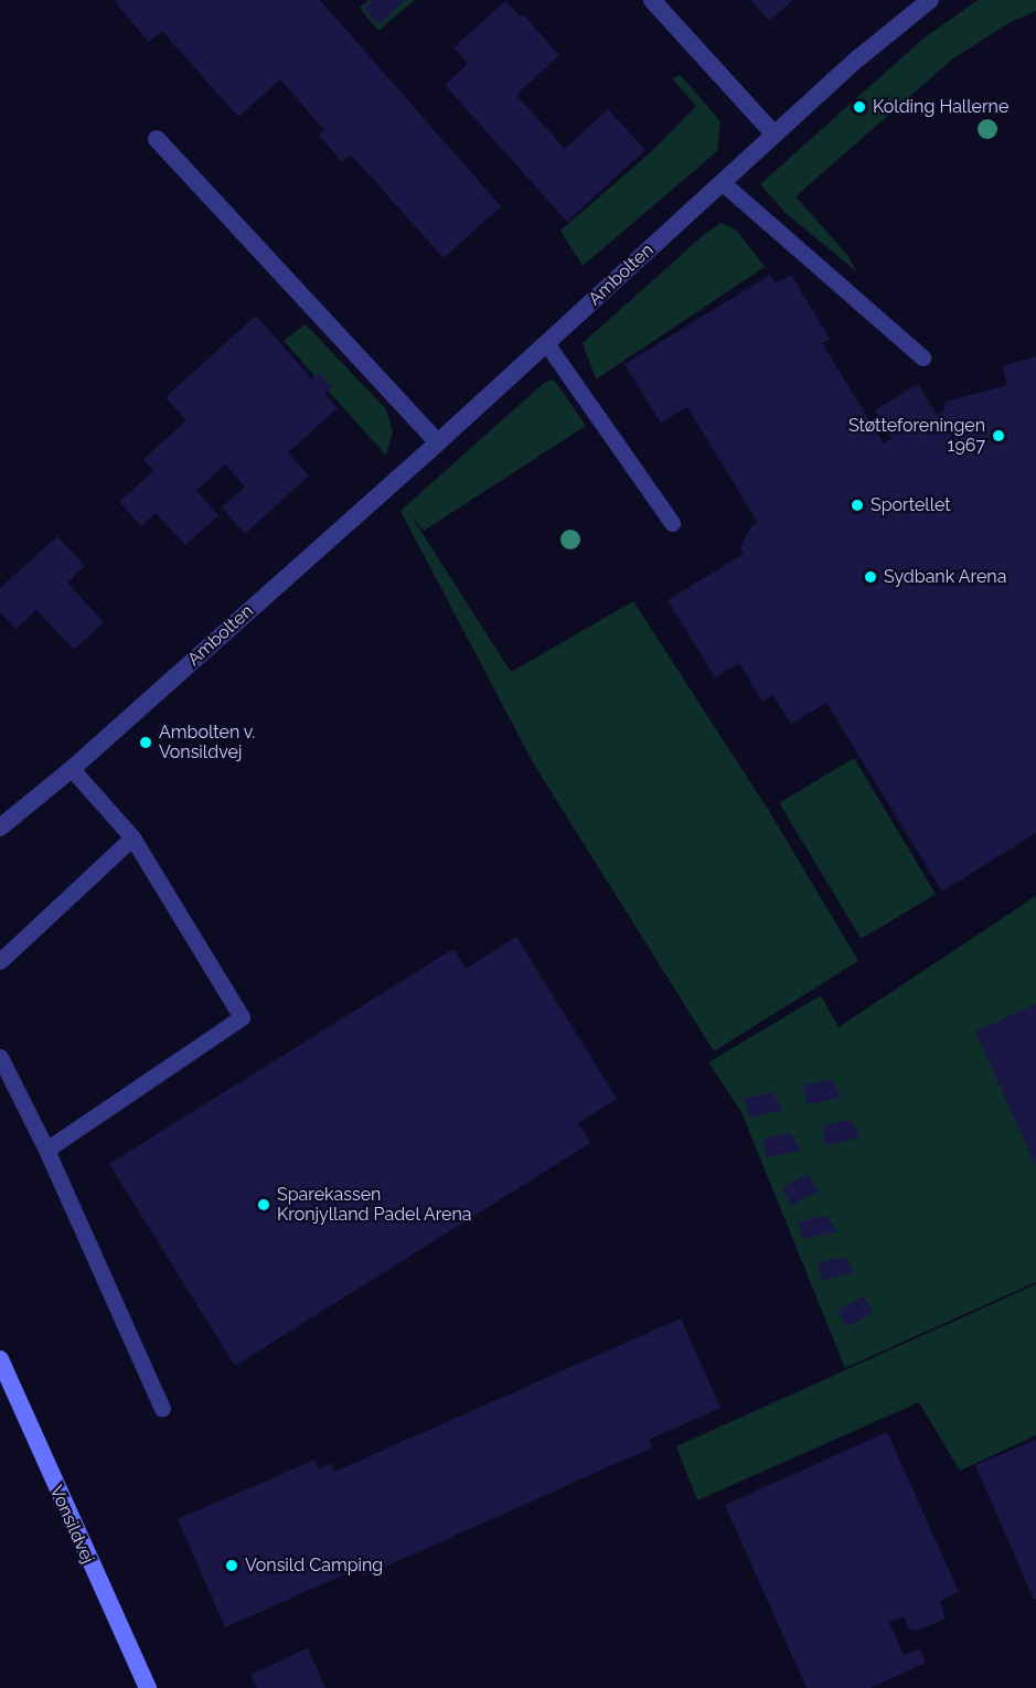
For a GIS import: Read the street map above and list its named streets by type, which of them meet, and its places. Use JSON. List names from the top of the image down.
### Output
{
  "streets": {
    "main road": ["Vonsildvej"],
    "street": ["Ambolten"]
  },
  "places": [
    "Kolding Hallerne",
    "Støtteforeningen 1967",
    "Sportellet",
    "Sydbank Arena",
    "Ambolten v. Vonsildvej",
    "Sparekassen Kronjylland Padel Arena",
    "Vonsild Camping"
  ]
}
